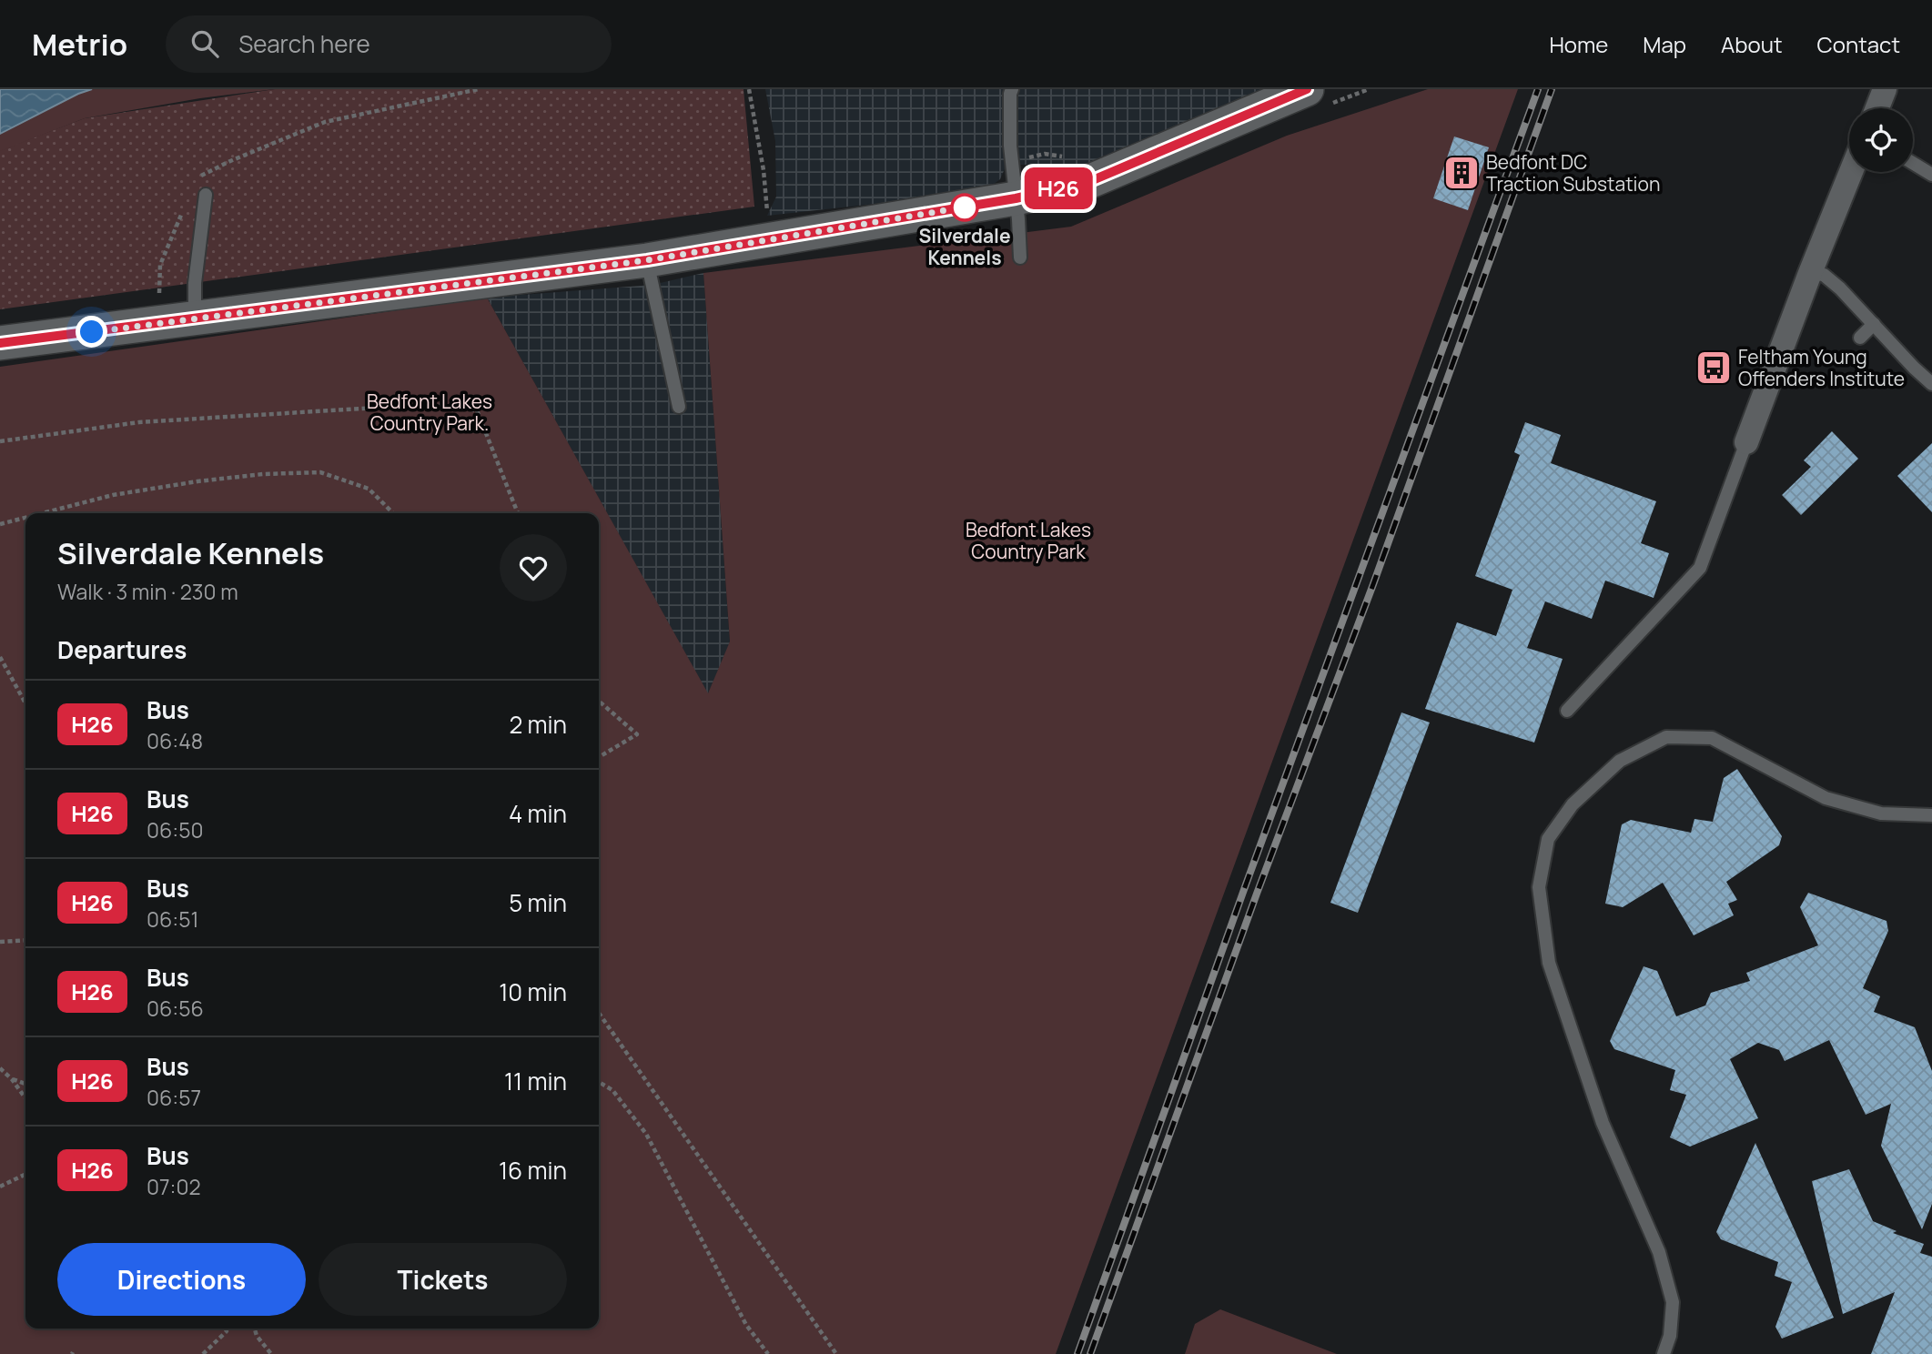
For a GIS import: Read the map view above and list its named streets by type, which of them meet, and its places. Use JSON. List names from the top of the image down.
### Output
{
  "parks": ["Bedfont Lakes Country Park.", "Bedfont Lakes Country Park"],
  "places": {
    "building": ["Bedfont DC Traction Substation"],
    "other": ["Silverdale Kennels"],
    "bus stop": ["Feltham Young Offenders Institute"]
  },
  "lines": ["bus line H26"],
  "page": {
    "header": "Metrio",
    "search": "Search here",
    "nav": [
      "Home",
      "Map",
      "About",
      "Contact"
    ],
    "on_map": "H26",
    "heading": [
      ["Silverdale Kennels", "Walk · 3 min · 230 m"],
      "Departures"
    ],
    "list": [
      {
        "mark": "H26",
        "name": "Bus",
        "note": "06:48",
        "value": "2 min"
      },
      {
        "mark": "H26",
        "name": "Bus",
        "note": "06:50",
        "value": "4 min"
      },
      {
        "mark": "H26",
        "name": "Bus",
        "note": "06:51",
        "value": "5 min"
      },
      {
        "mark": "H26",
        "name": "Bus",
        "note": "06:56",
        "value": "10 min"
      },
      {
        "mark": "H26",
        "name": "Bus",
        "note": "06:57",
        "value": "11 min"
      },
      {
        "mark": "H26",
        "name": "Bus",
        "note": "07:02",
        "value": "16 min"
      }
    ],
    "buttons": ["Directions", "Tickets"]
  }
}
